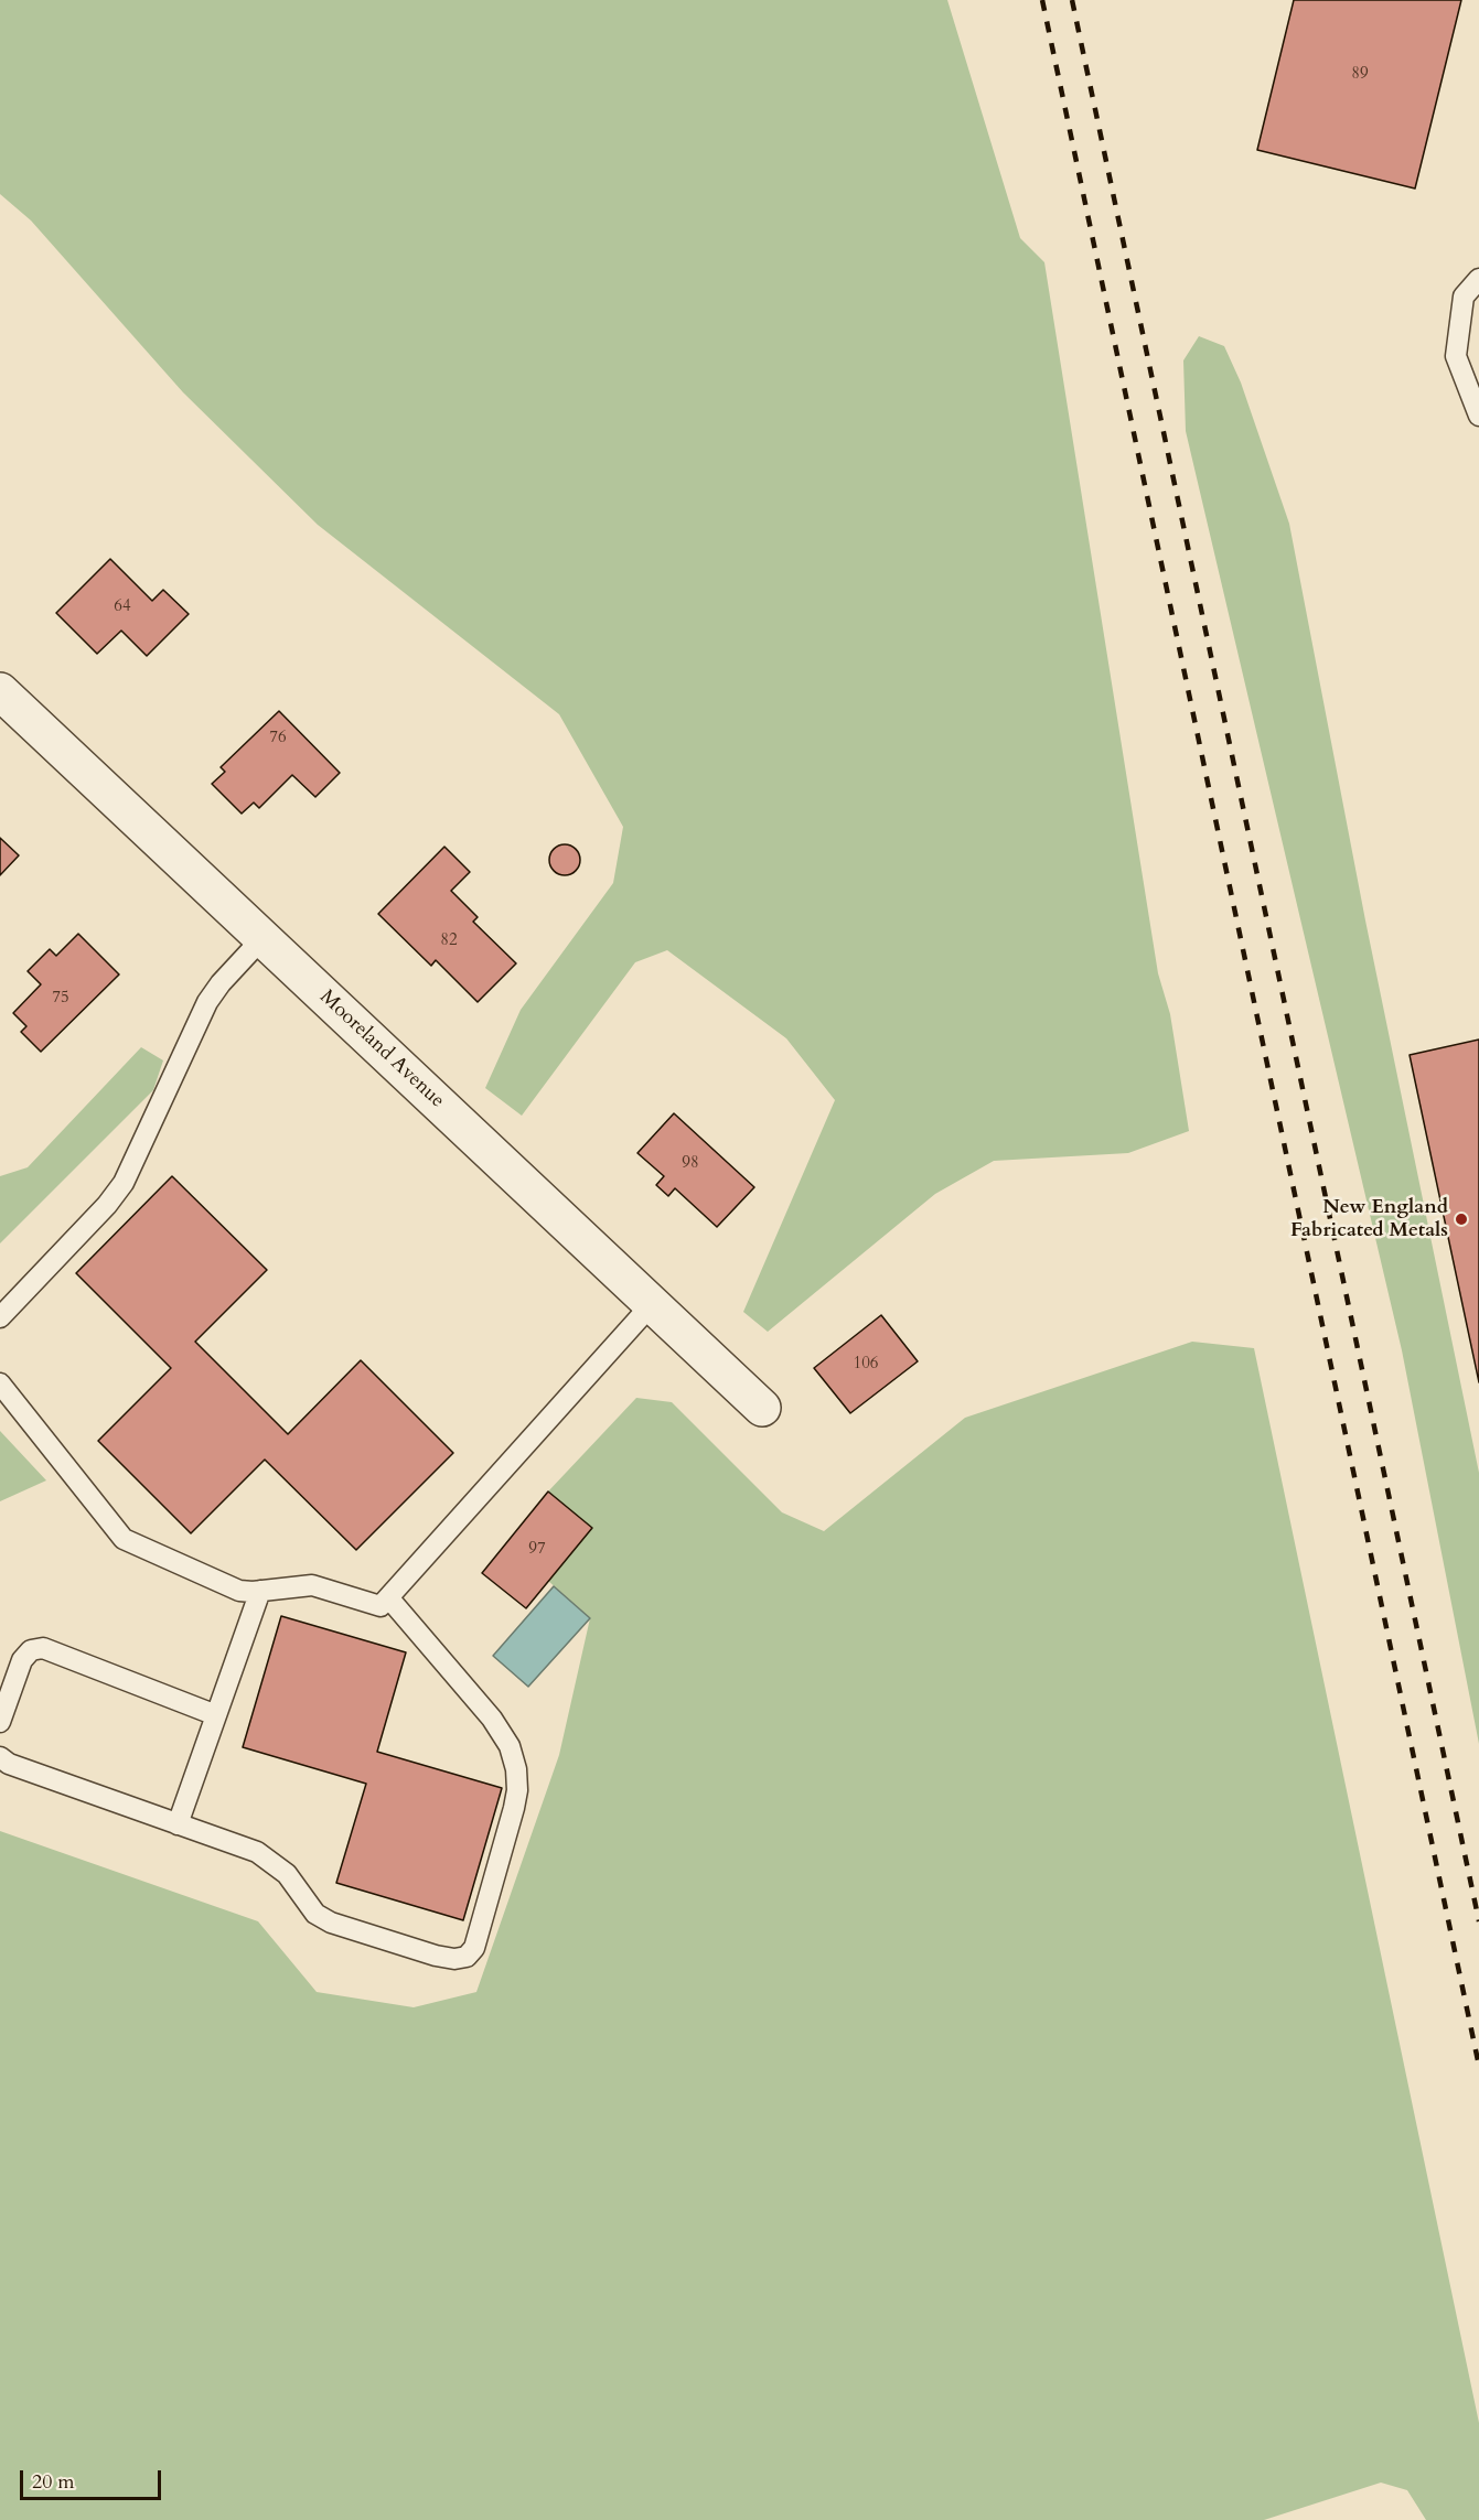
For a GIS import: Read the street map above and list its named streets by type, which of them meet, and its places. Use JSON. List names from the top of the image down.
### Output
{
  "streets": {
    "street": ["Mooreland Avenue"]
  },
  "places": ["New England Fabricated Metals"],
  "house_numbers": [
    "89",
    "64",
    "76",
    "82",
    "75",
    "98",
    "106",
    "97"
  ],
  "scale_bar": "20 m"
}
